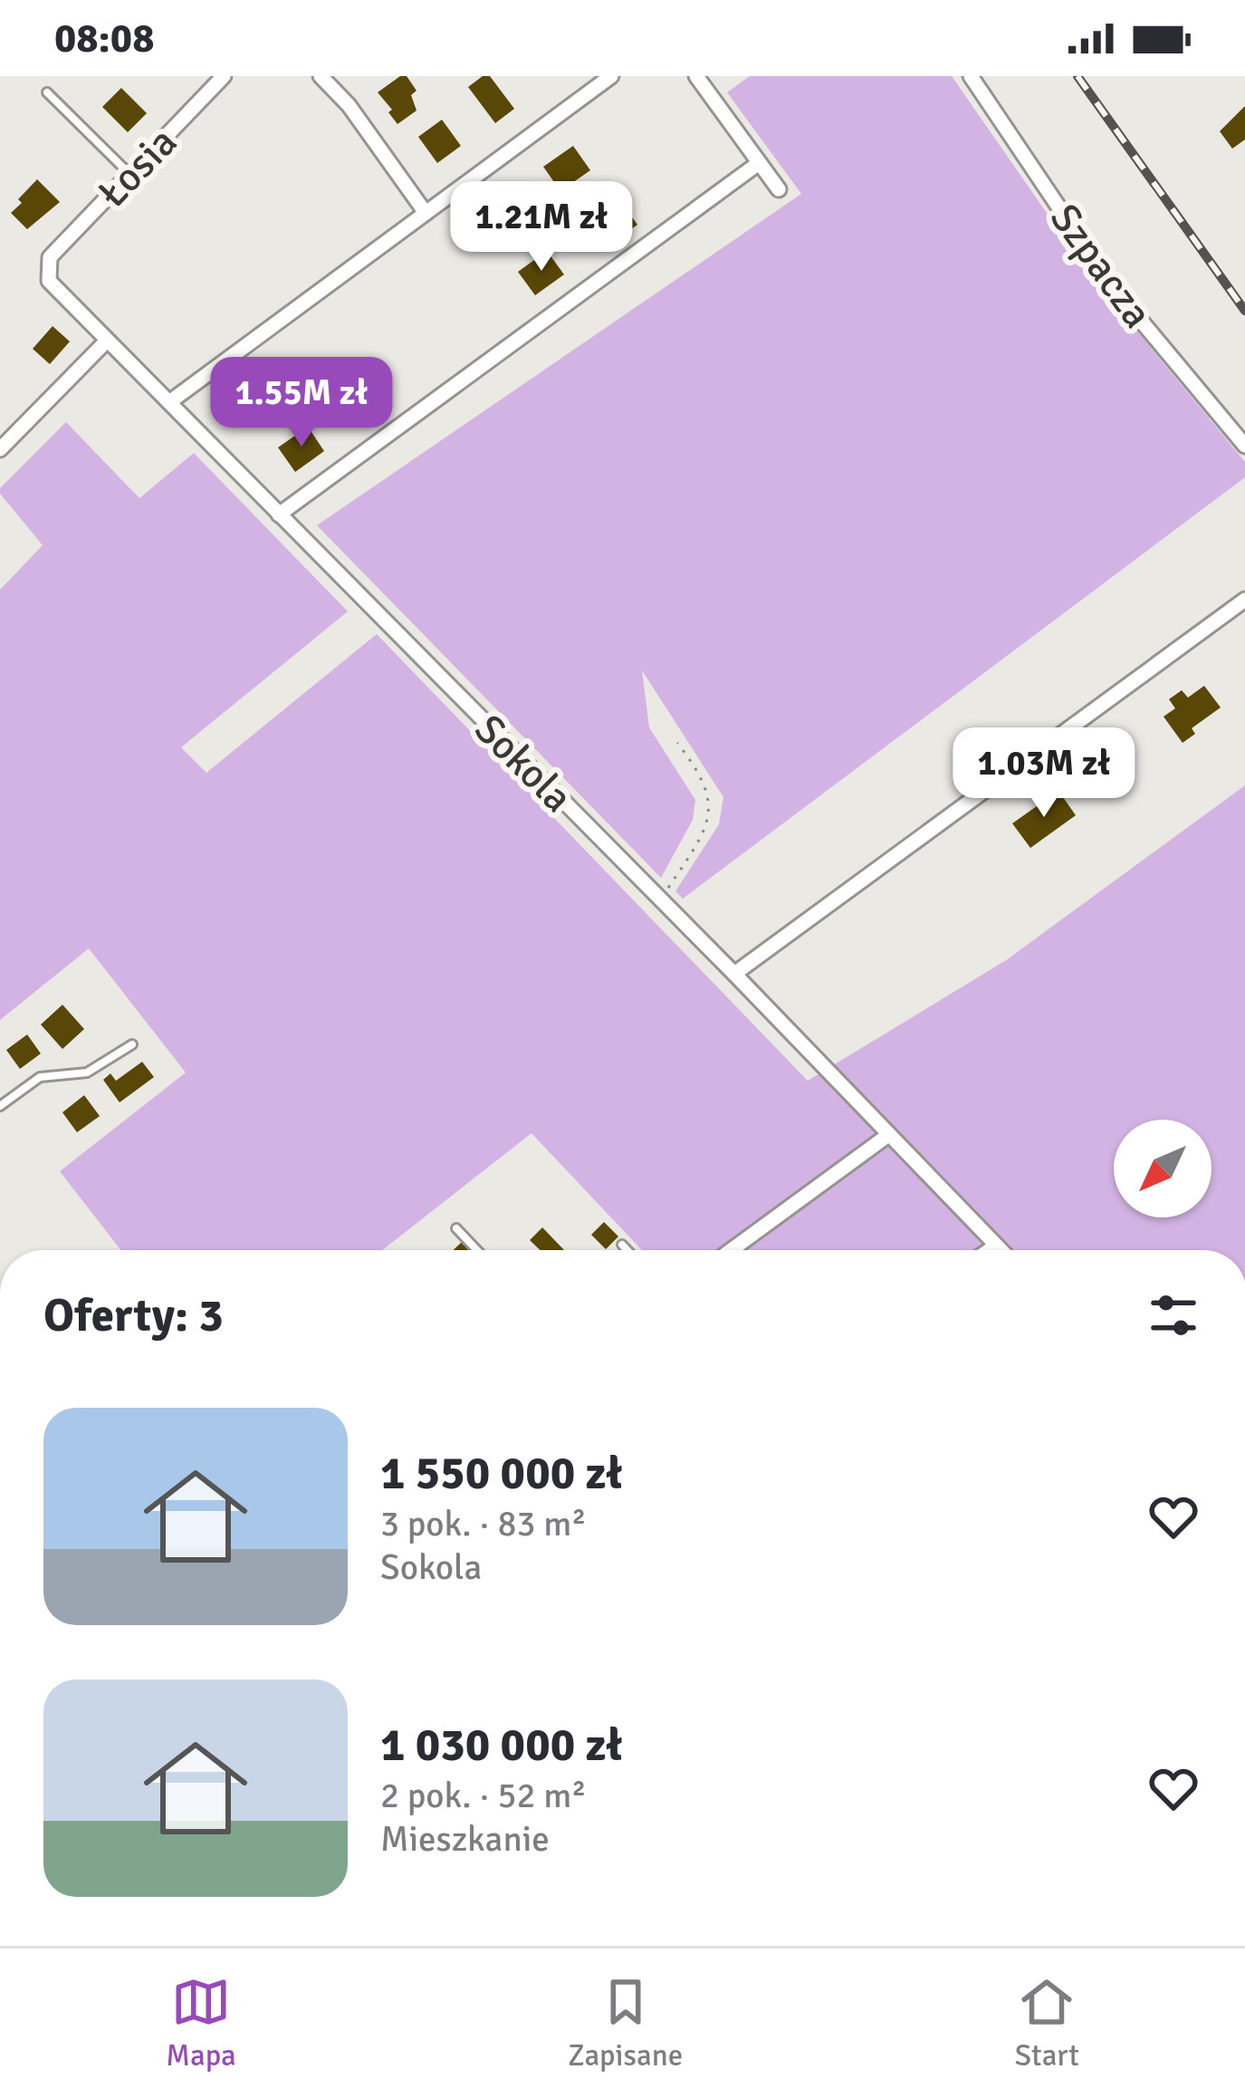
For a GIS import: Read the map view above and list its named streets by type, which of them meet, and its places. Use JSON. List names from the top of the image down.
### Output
{
  "streets": {
    "street": ["Łosia", "Szpacza", "Sokola"]
  },
  "crossings": [
    ["Łosia", "Sokola"]
  ],
  "north": "bottom left",
  "page": {
    "status": "08:08",
    "price": ["1.21M zł", "1.55M zł", "1.03M zł"],
    "heading": "Oferty: 3",
    "list": [
      {
        "name": "1 550 000 zł",
        "note": "3 pok. · 83 m² · Sokola"
      },
      {
        "name": "1 030 000 zł",
        "note": "2 pok. · 52 m² · Mieszkanie"
      }
    ],
    "tabs": ["Mapa", "Zapisane", "Start"]
  }
}
